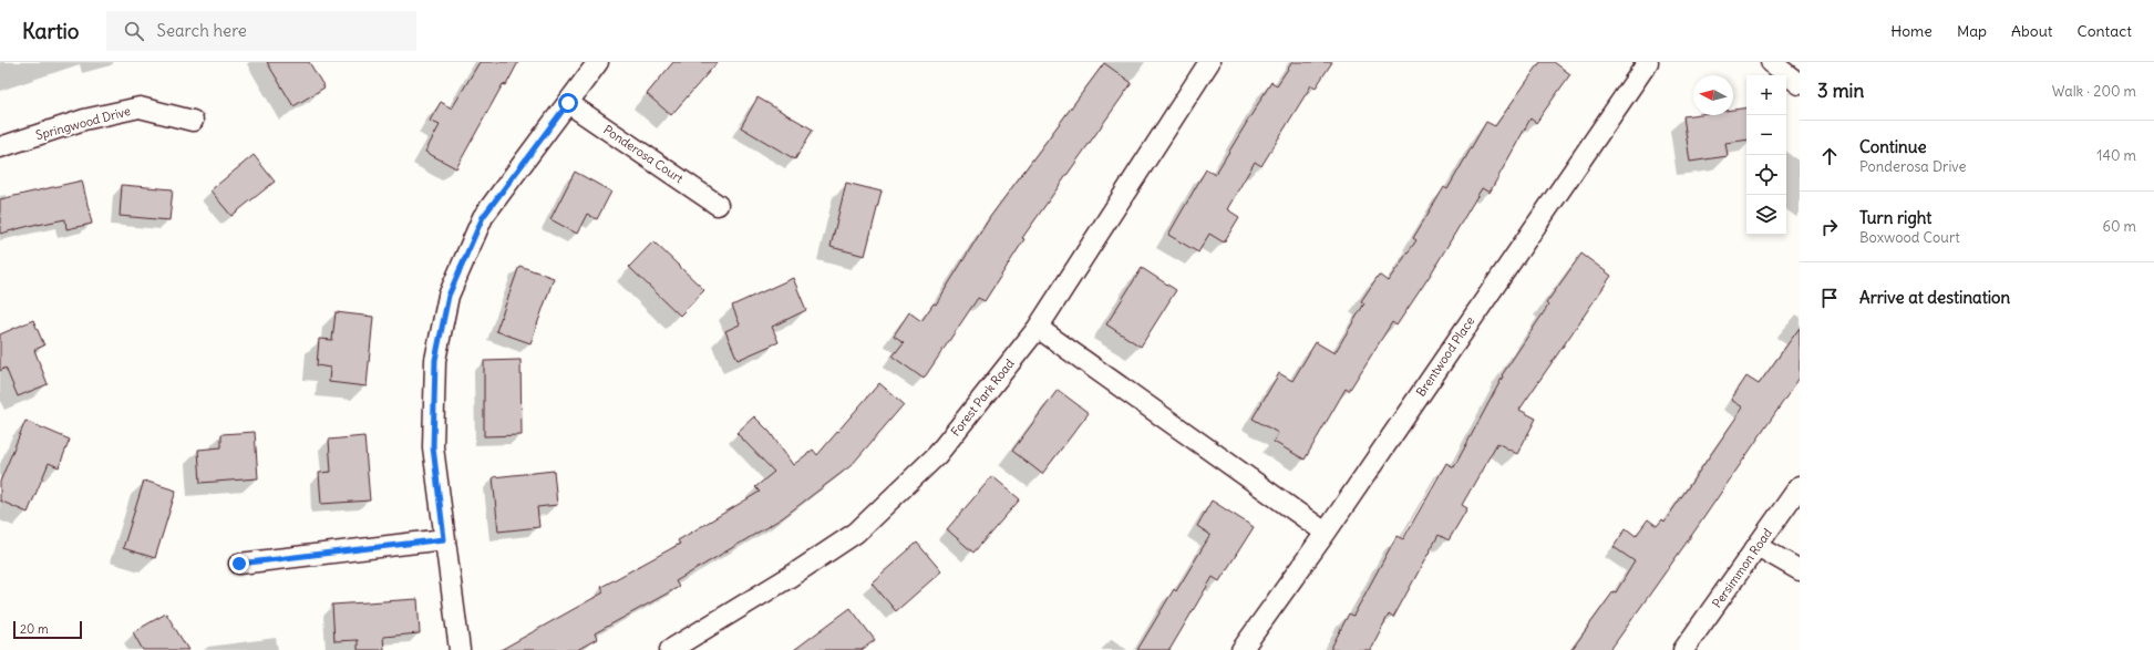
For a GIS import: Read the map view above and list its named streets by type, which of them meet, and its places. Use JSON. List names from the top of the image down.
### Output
{
  "streets": {
    "street": [
      "Springwood Drive",
      "Ponderosa Court",
      "Brentwood Place",
      "Forest Park Road",
      "Persimmon Road"
    ]
  },
  "scale_bar": "20 m",
  "north": "left",
  "page": {
    "header": "Kartio",
    "search": "Search here",
    "nav": [
      "Home",
      "Map",
      "About",
      "Contact"
    ],
    "heading": ["3 min", "Walk · 200 m"],
    "map_buttons": ["+", "−"],
    "list": [
      ["Continue", "Ponderosa Drive", "140 m"],
      ["Turn right", "Boxwood Court", "60 m"],
      "Arrive at destination"
    ],
    "scale": "20 m"
  }
}
